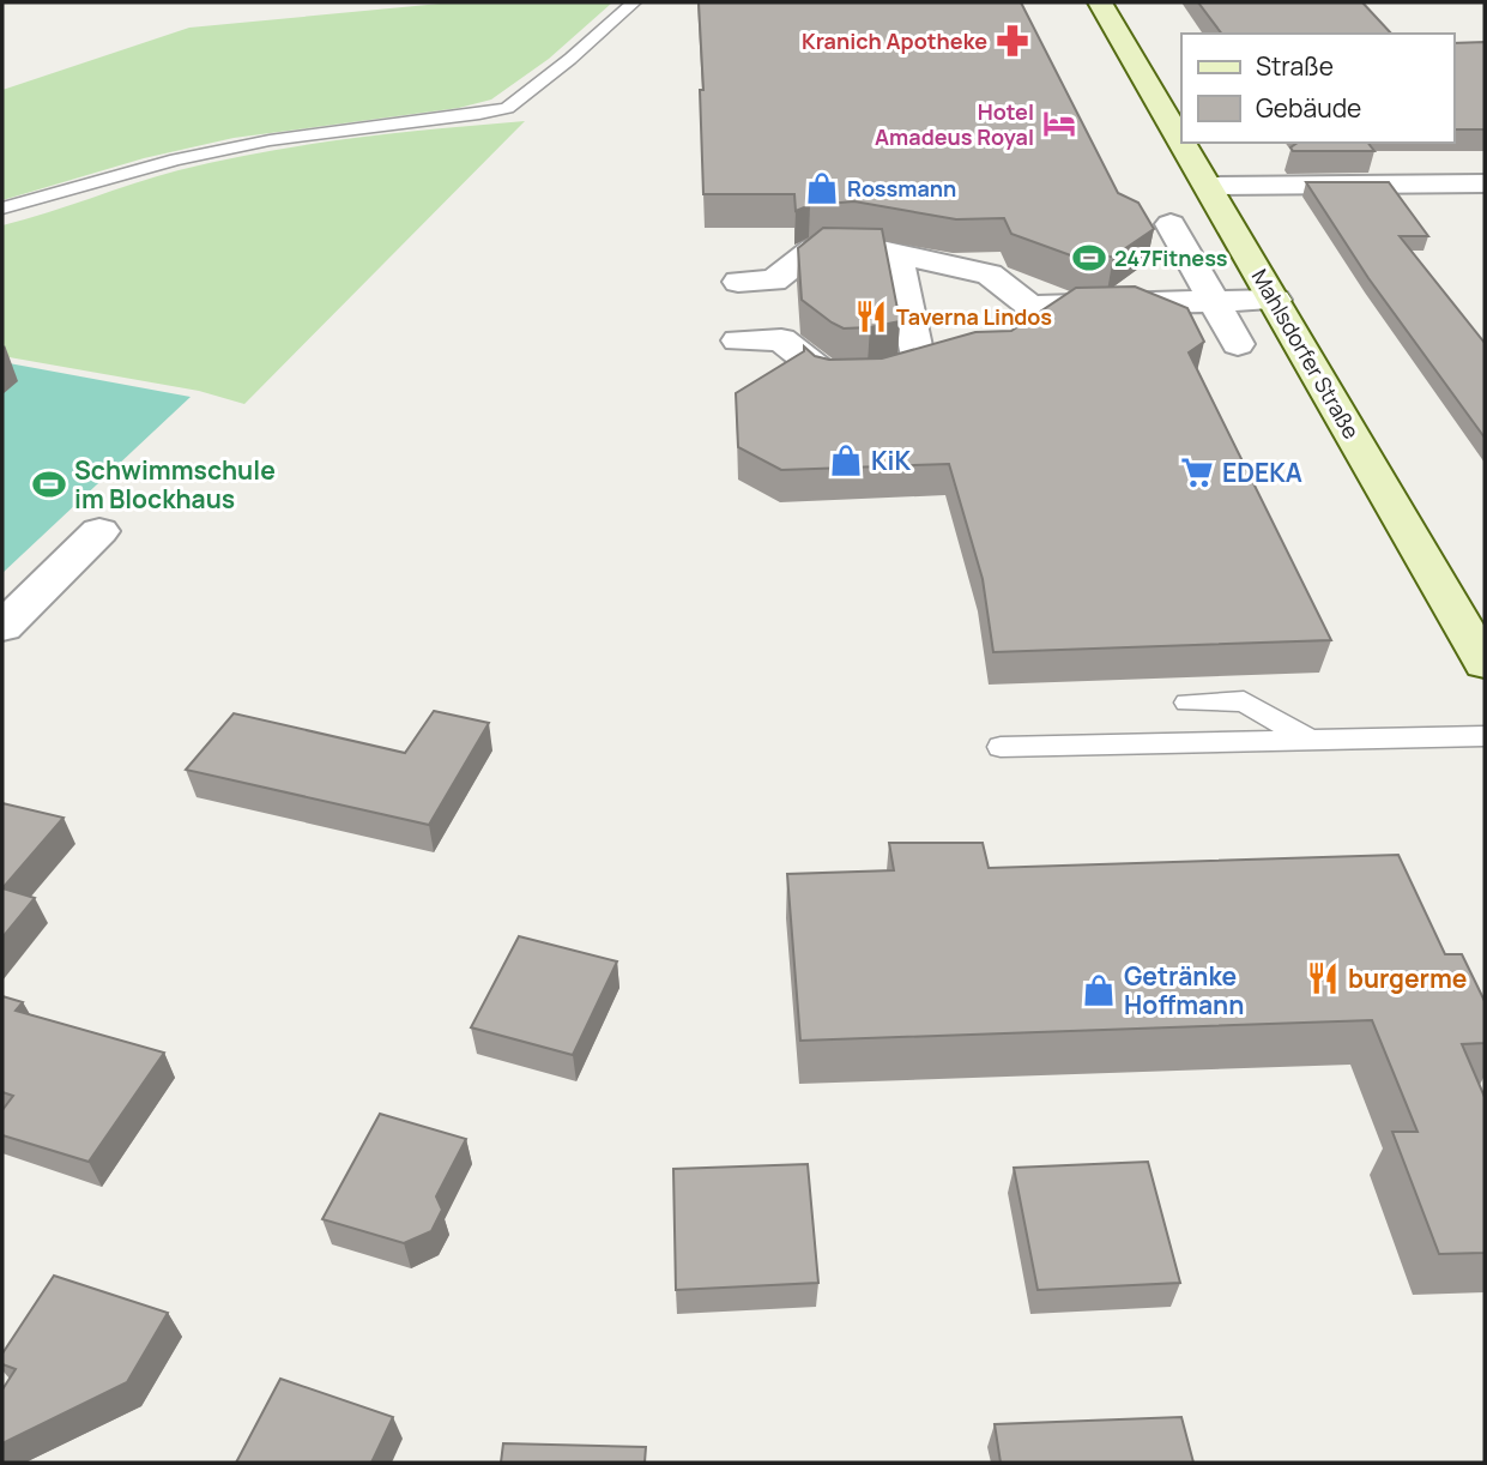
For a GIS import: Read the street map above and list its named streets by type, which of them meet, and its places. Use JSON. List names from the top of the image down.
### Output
{
  "streets": {
    "main road": ["Mahlsdorfer Straße"]
  },
  "places": {
    "pharmacy": ["Kranich Apotheke"],
    "hotel": ["Hotel Amadeus Royal"],
    "shop": ["Rossmann", "KiK", "Getränke Hoffmann"],
    "sports": ["247Fitness", "Schwimmschule im Blockhaus"],
    "restaurant": ["Taverna Lindos", "burgerme"],
    "supermarket": ["EDEKA"]
  },
  "legend": ["Straße", "Gebäude"]
}
